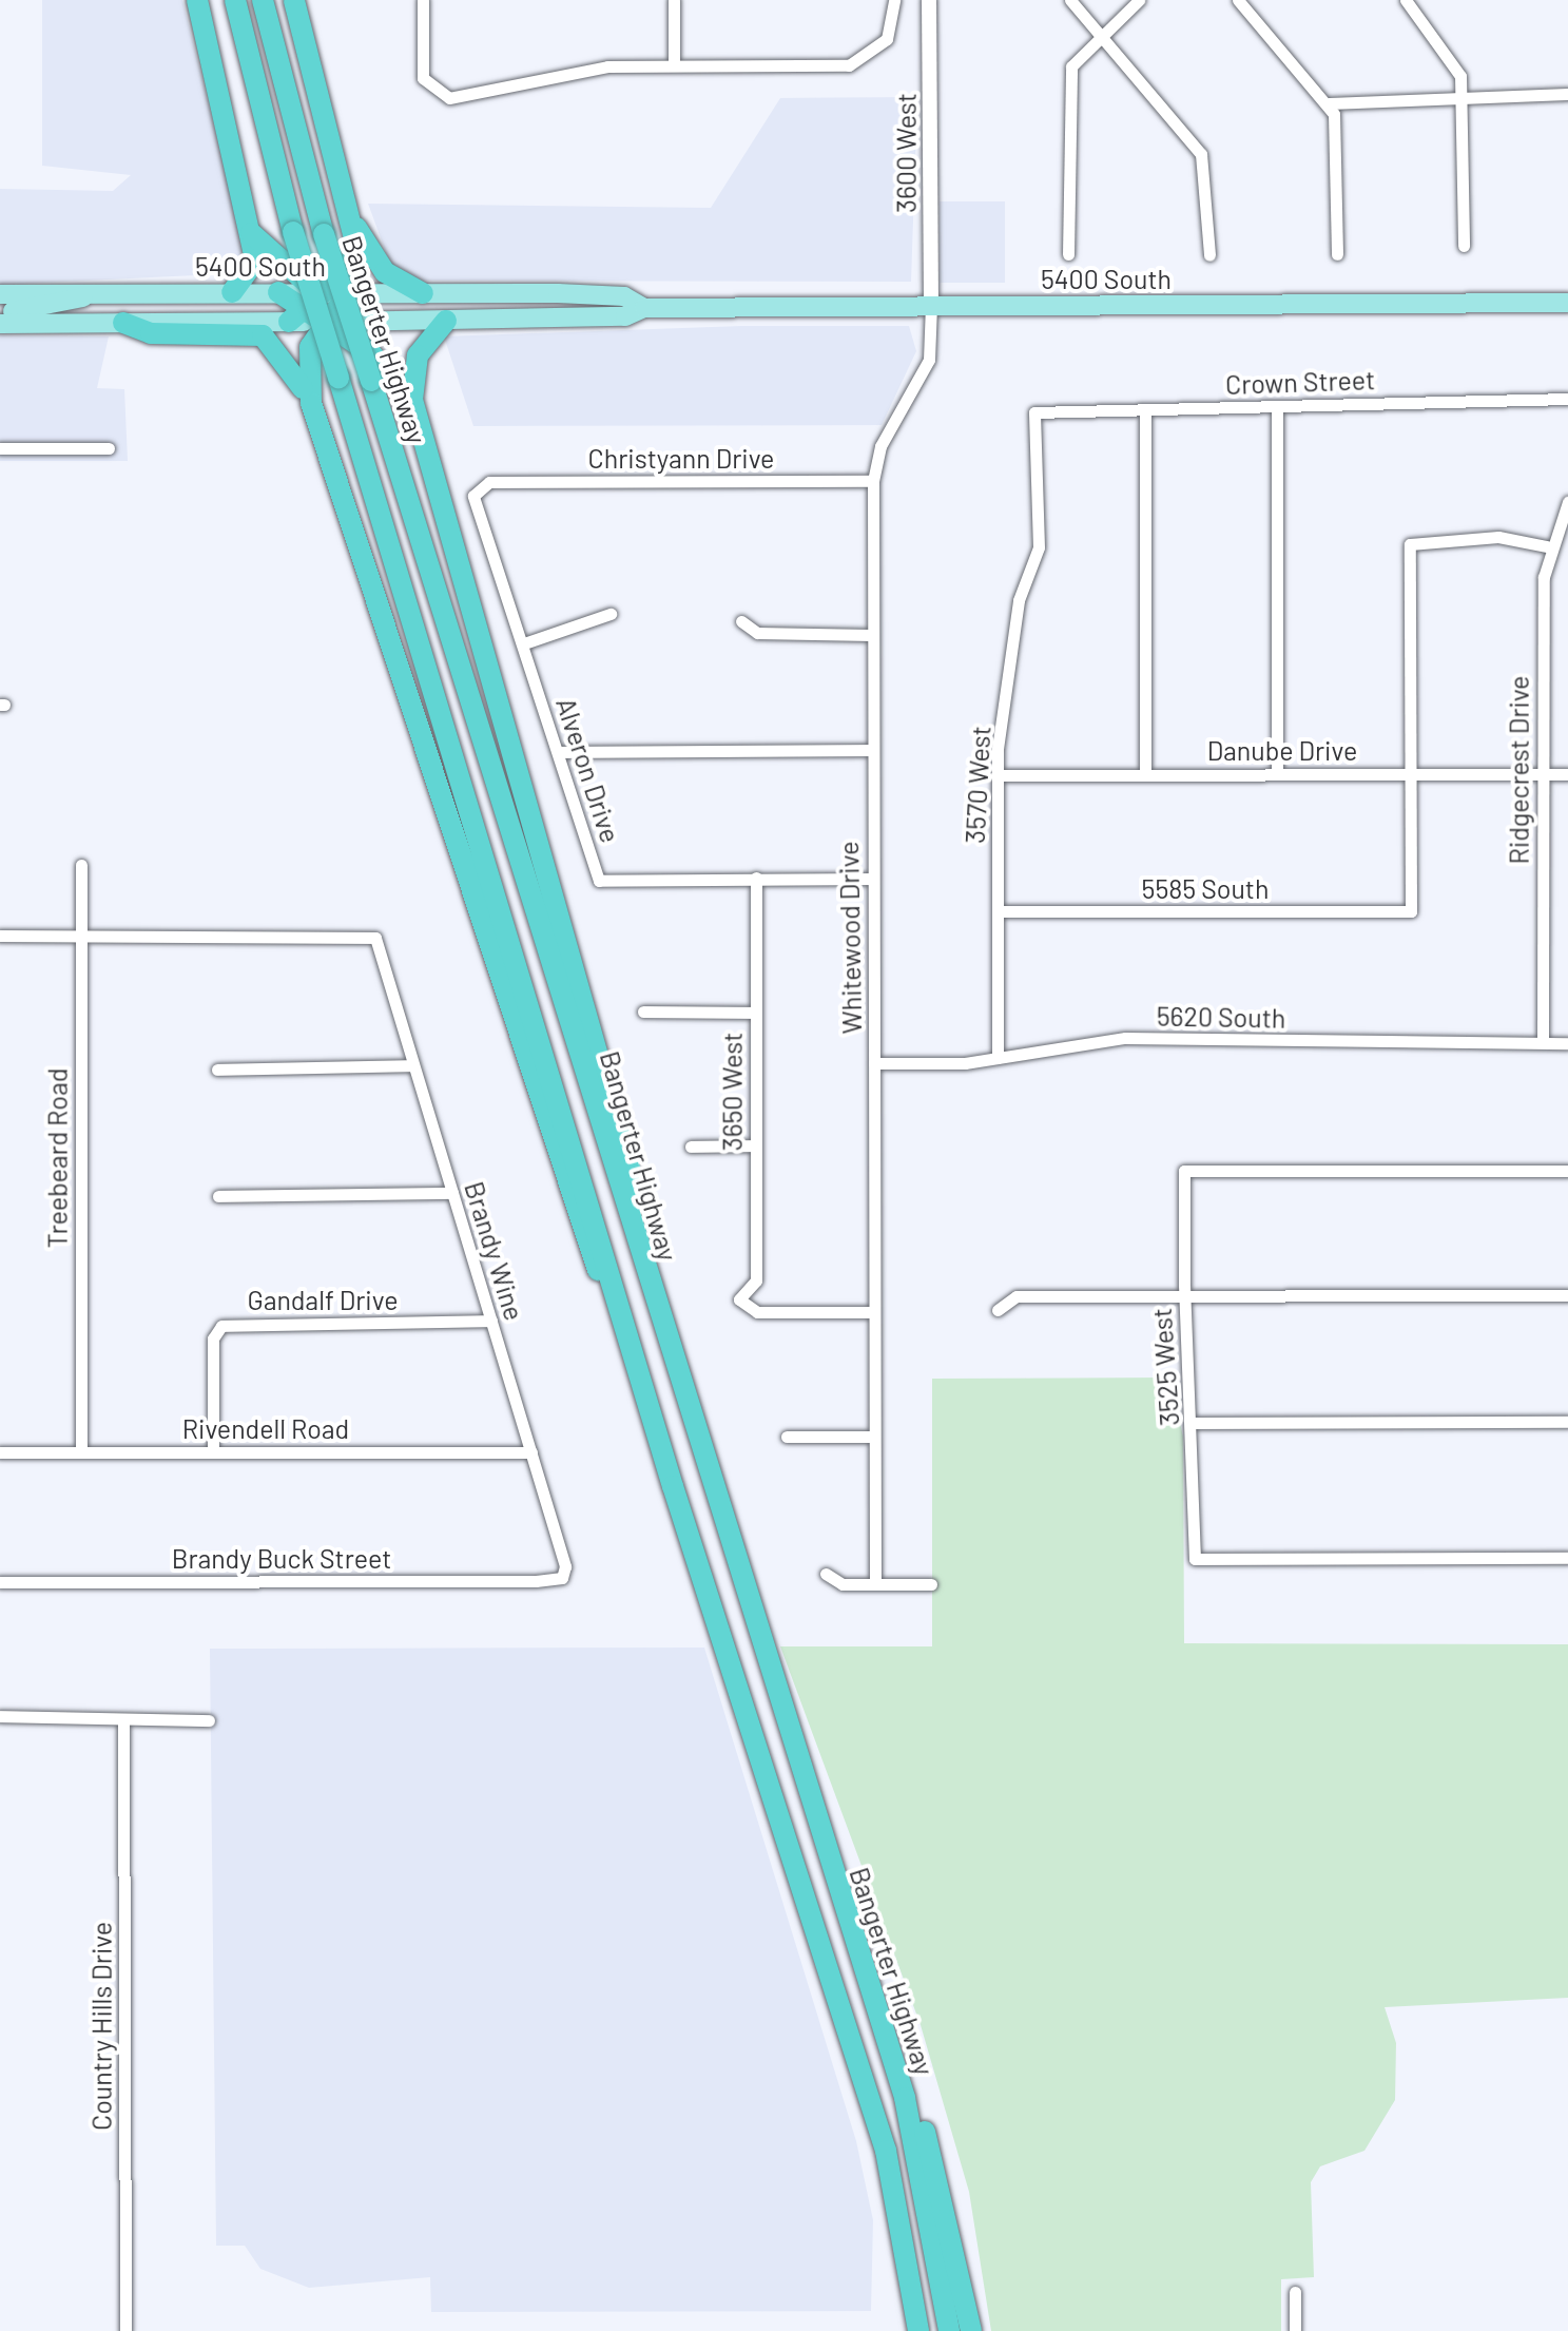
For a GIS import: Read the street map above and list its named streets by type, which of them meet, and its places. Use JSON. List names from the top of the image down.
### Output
{
  "streets": {
    "highway": ["Bangerter Highway"],
    "main road": ["5400 South"],
    "street": [
      "3600 West",
      "Crown Street",
      "Christyann Drive",
      "Danube Drive",
      "Alveron Drive",
      "Ridgecrest Drive",
      "3570 West",
      "5585 South",
      "Whitewood Drive",
      "5620 South",
      "3650 West",
      "Treebeard Road",
      "Brandy Wine",
      "Gandalf Drive",
      "3525 West",
      "Rivendell Road",
      "Brandy Buck Street",
      "Country Hills Drive"
    ]
  },
  "crossings": [
    ["3600 West", "5400 South"],
    ["3600 West", "Whitewood Drive"],
    ["5400 South", "Whitewood Drive"],
    ["Crown Street", "3570 West"],
    ["Christyann Drive", "Alveron Drive"],
    ["Christyann Drive", "Whitewood Drive"],
    ["Danube Drive", "Ridgecrest Drive"],
    ["Danube Drive", "3570 West"],
    ["Danube Drive", "5585 South"],
    ["Alveron Drive", "Whitewood Drive"],
    ["Alveron Drive", "3650 West"],
    ["Ridgecrest Drive", "5620 South"],
    ["3570 West", "5585 South"],
    ["3570 West", "5620 South"],
    ["Whitewood Drive", "5620 South"],
    ["Whitewood Drive", "3650 West"],
    ["Treebeard Road", "Brandy Wine"],
    ["Treebeard Road", "Rivendell Road"],
    ["Brandy Wine", "Gandalf Drive"],
    ["Brandy Wine", "Rivendell Road"],
    ["Brandy Wine", "Brandy Buck Street"],
    ["Gandalf Drive", "Rivendell Road"]
  ]
}
